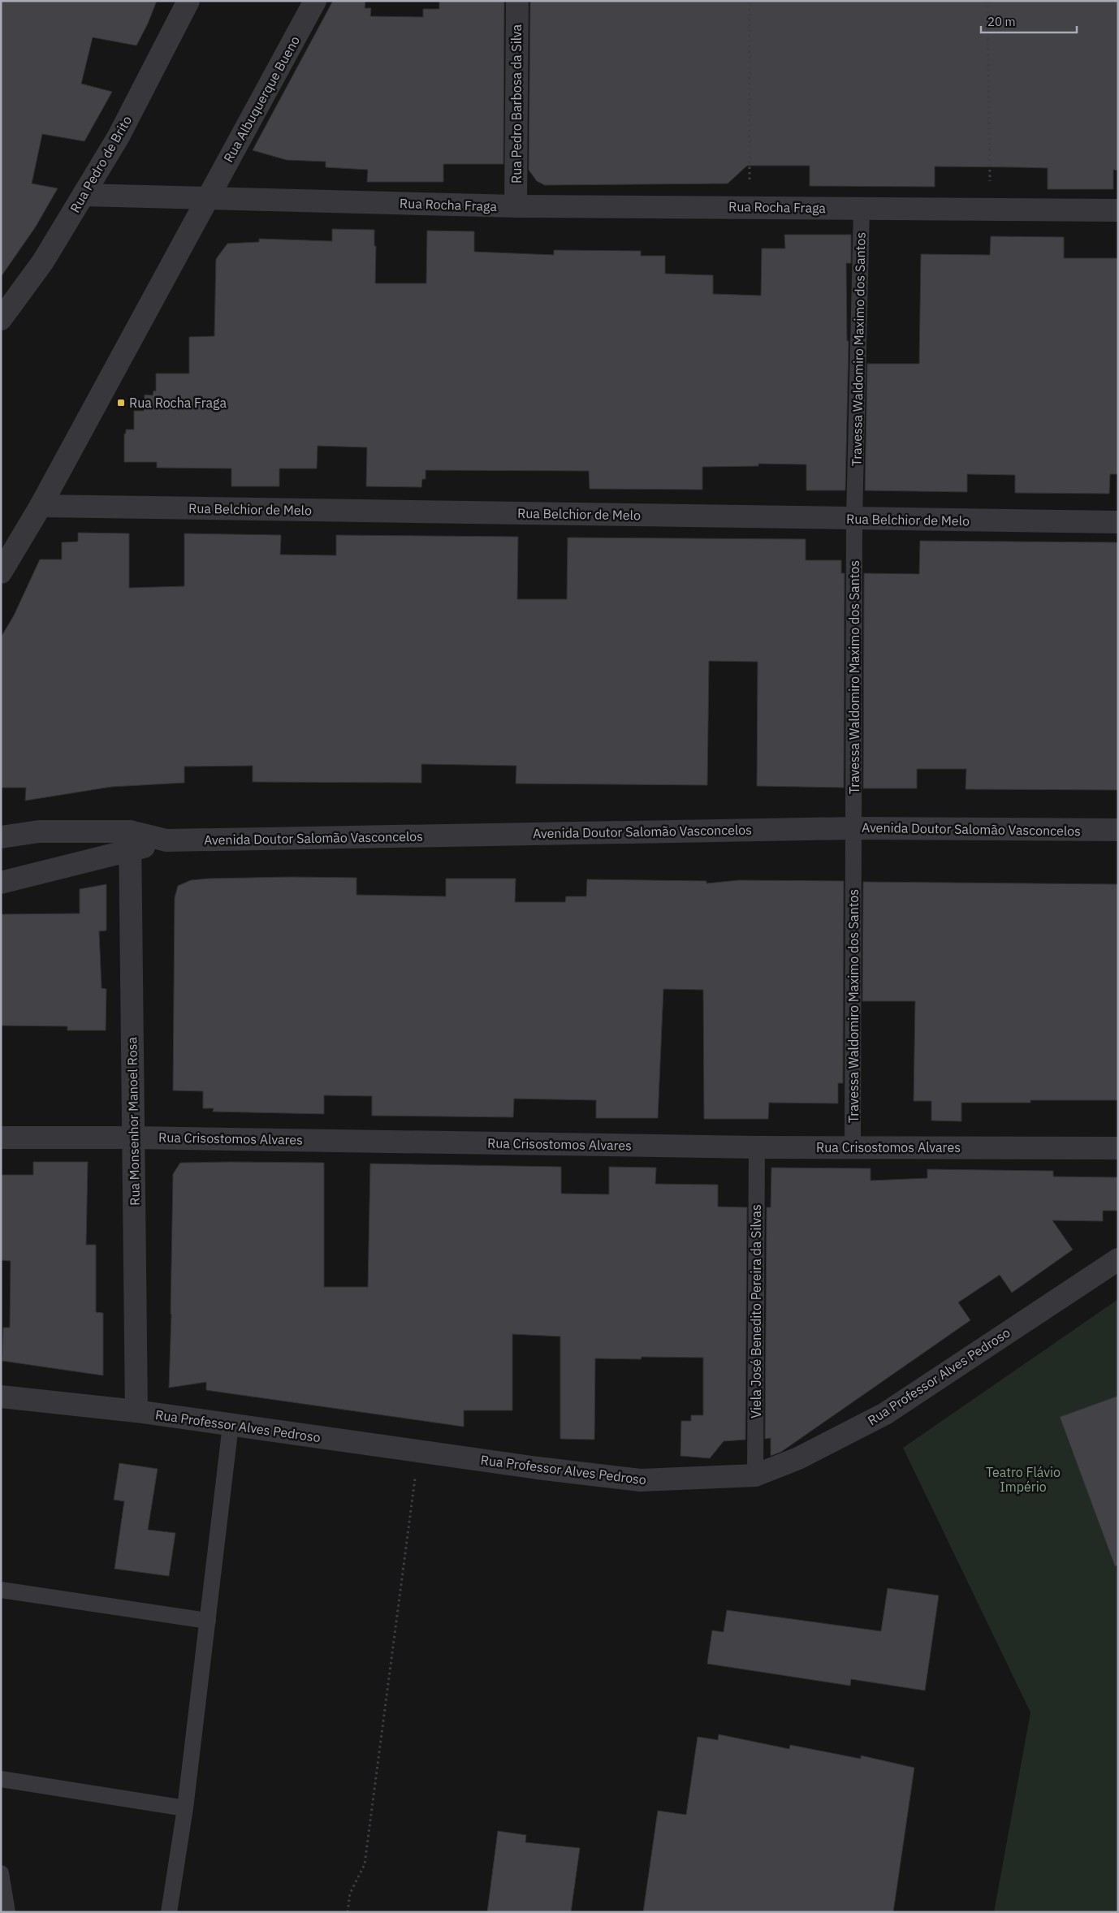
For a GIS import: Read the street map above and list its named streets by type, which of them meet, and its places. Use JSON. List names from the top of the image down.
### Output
{
  "streets": {
    "street": [
      "Rua Albuquerque Bueno",
      "Rua Pedro Barbosa da Silva",
      "Rua Pedro de Brito",
      "Rua Rocha Fraga",
      "Rua Belchior de Melo",
      "Avenida Doutor Salomão Vasconcelos",
      "Rua Monsenhor Manoel Rosa",
      "Rua Crisostomos Alvares",
      "Rua Professor Alves Pedroso"
    ],
    "lane": ["Travessa Waldomiro Maximo dos Santos", "Viela José Benedito Pereira da Silvas"]
  },
  "crossings": [
    ["Rua Albuquerque Bueno", "Rua Rocha Fraga"],
    ["Rua Pedro Barbosa da Silva", "Rua Rocha Fraga"],
    ["Rua Pedro de Brito", "Rua Rocha Fraga"],
    ["Rua Rocha Fraga", "Travessa Waldomiro Maximo dos Santos"],
    ["Travessa Waldomiro Maximo dos Santos", "Rua Belchior de Melo"],
    ["Travessa Waldomiro Maximo dos Santos", "Avenida Doutor Salomão Vasconcelos"],
    ["Travessa Waldomiro Maximo dos Santos", "Rua Crisostomos Alvares"],
    ["Avenida Doutor Salomão Vasconcelos", "Rua Monsenhor Manoel Rosa"],
    ["Rua Monsenhor Manoel Rosa", "Rua Crisostomos Alvares"],
    ["Rua Monsenhor Manoel Rosa", "Rua Professor Alves Pedroso"],
    ["Rua Crisostomos Alvares", "Viela José Benedito Pereira da Silvas"],
    ["Viela José Benedito Pereira da Silvas", "Rua Professor Alves Pedroso"]
  ],
  "parks": ["Teatro Flávio Império"],
  "places": {
    "transit": ["Rua Rocha Fraga"]
  },
  "scale_bar": "20 m"
}
